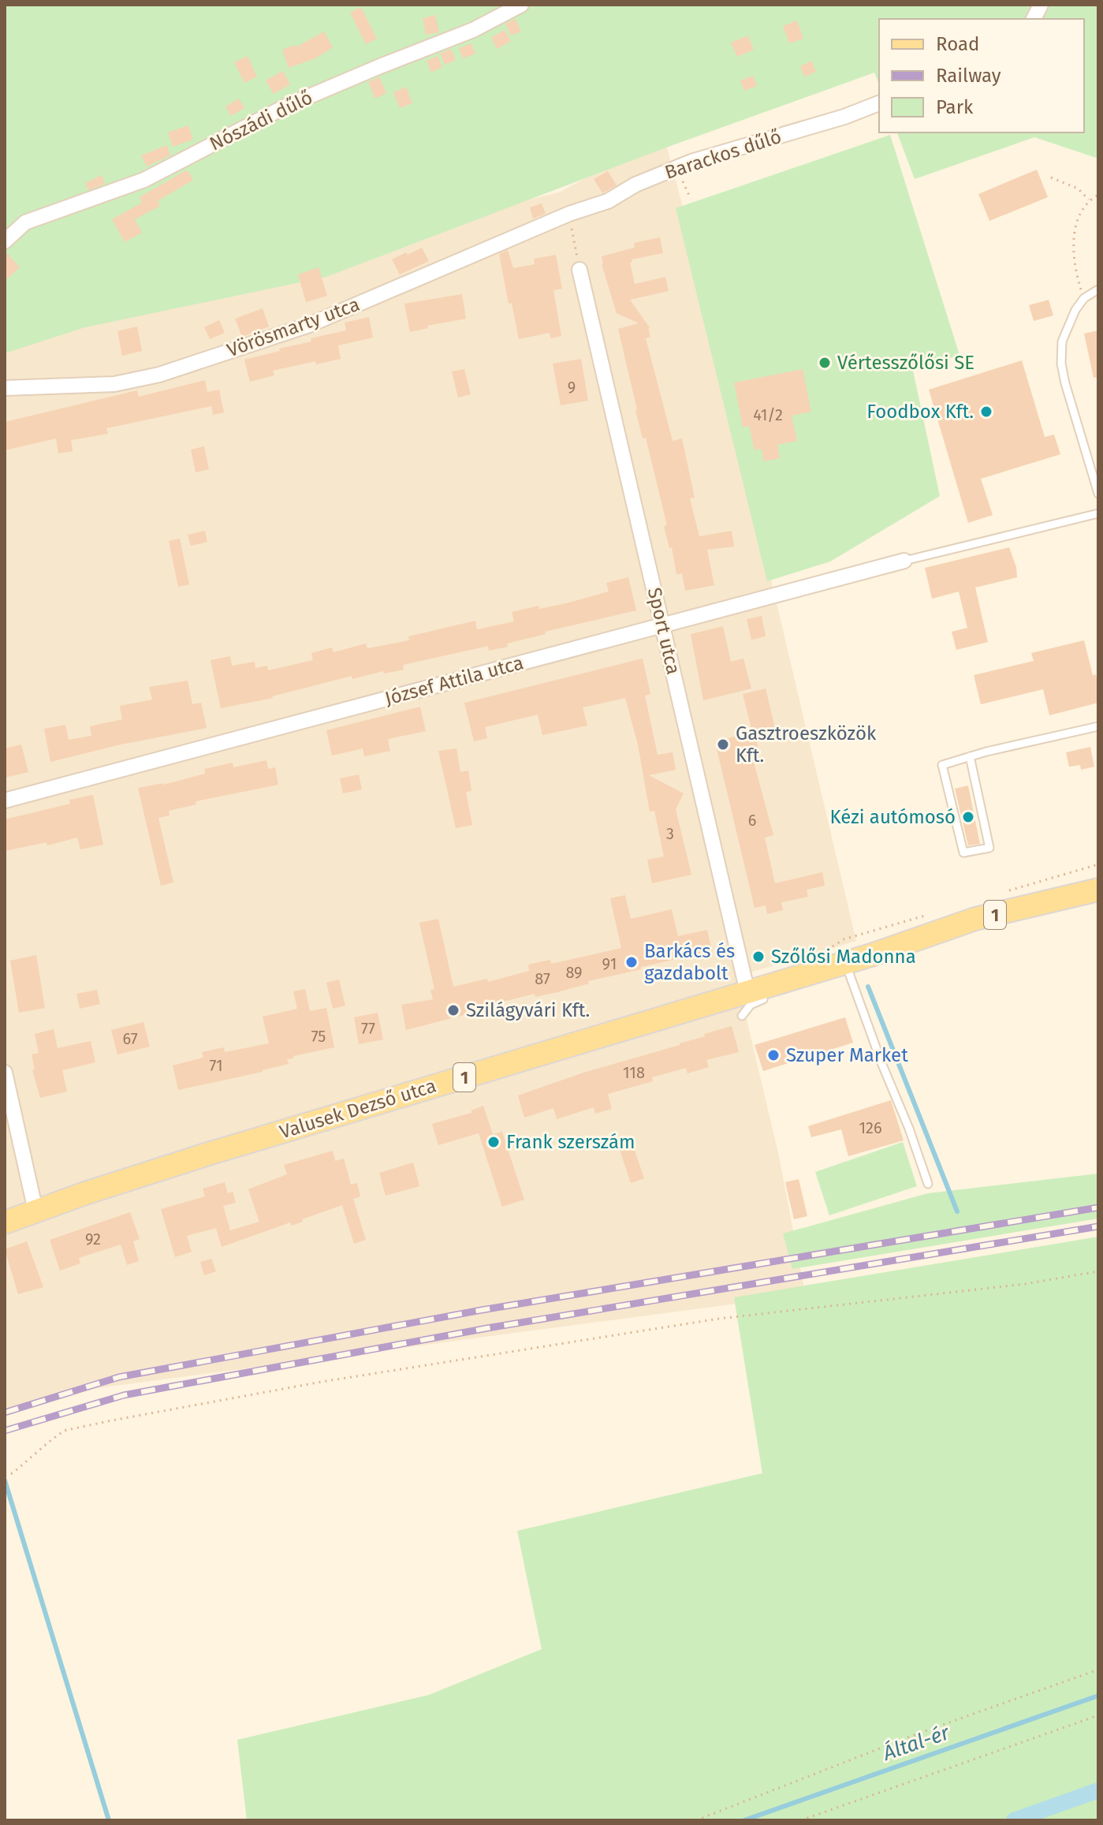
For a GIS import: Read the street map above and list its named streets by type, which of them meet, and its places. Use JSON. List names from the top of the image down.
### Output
{
  "streets": {
    "main road": ["1", "Valusek Dezső utca"],
    "street": [
      "Nószádi dűlő",
      "Barackos dűlő",
      "Vörösmarty utca",
      "Sport utca",
      "József Attila utca"
    ]
  },
  "crossings": [
    ["Barackos dűlő", "Vörösmarty utca"],
    ["Sport utca", "József Attila utca"],
    ["Sport utca", "Valusek Dezső utca"]
  ],
  "water": ["Által-ér"],
  "places": [
    "Vértesszőlősi SE",
    "Foodbox Kft.",
    "Gasztroeszközök Kft.",
    "Kézi autómosó",
    "Szőlősi Madonna",
    "Barkács és gazdabolt",
    "Szilágyvári Kft.",
    "Szuper Market",
    "Frank szerszám"
  ],
  "house_numbers": [
    "9",
    "41/2",
    "6",
    "3",
    "91",
    "89",
    "87",
    "77",
    "75",
    "67",
    "71",
    "118",
    "126",
    "92"
  ],
  "legend": ["Road", "Railway", "Park"]
}
